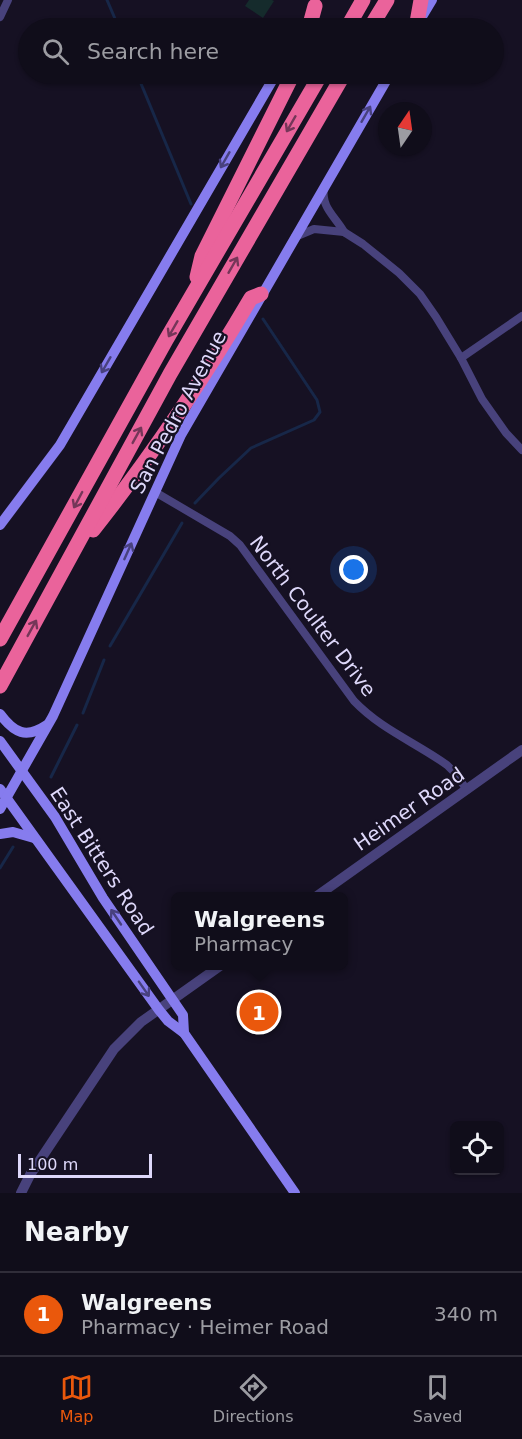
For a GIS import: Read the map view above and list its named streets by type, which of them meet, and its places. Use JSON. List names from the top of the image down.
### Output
{
  "streets": {
    "main road": ["San Pedro Avenue", "East Bitters Road"],
    "street": ["North Coulter Drive", "Heimer Road"]
  },
  "crossings": [
    ["San Pedro Avenue", "North Coulter Drive"],
    ["San Pedro Avenue", "East Bitters Road"],
    ["North Coulter Drive", "Heimer Road"]
  ],
  "one_way": ["San Pedro Avenue"],
  "scale_bar": "100 m",
  "north": "top",
  "page": {
    "search": "Search here",
    "popup": ["Walgreens", "Pharmacy"],
    "pins": "1",
    "scale": "100 m",
    "heading": "Nearby",
    "list": [
      {
        "mark": "1",
        "name": "Walgreens",
        "note": "Pharmacy · Heimer Road",
        "value": "340 m"
      }
    ],
    "nav": ["Map", "Directions", "Saved"]
  }
}
